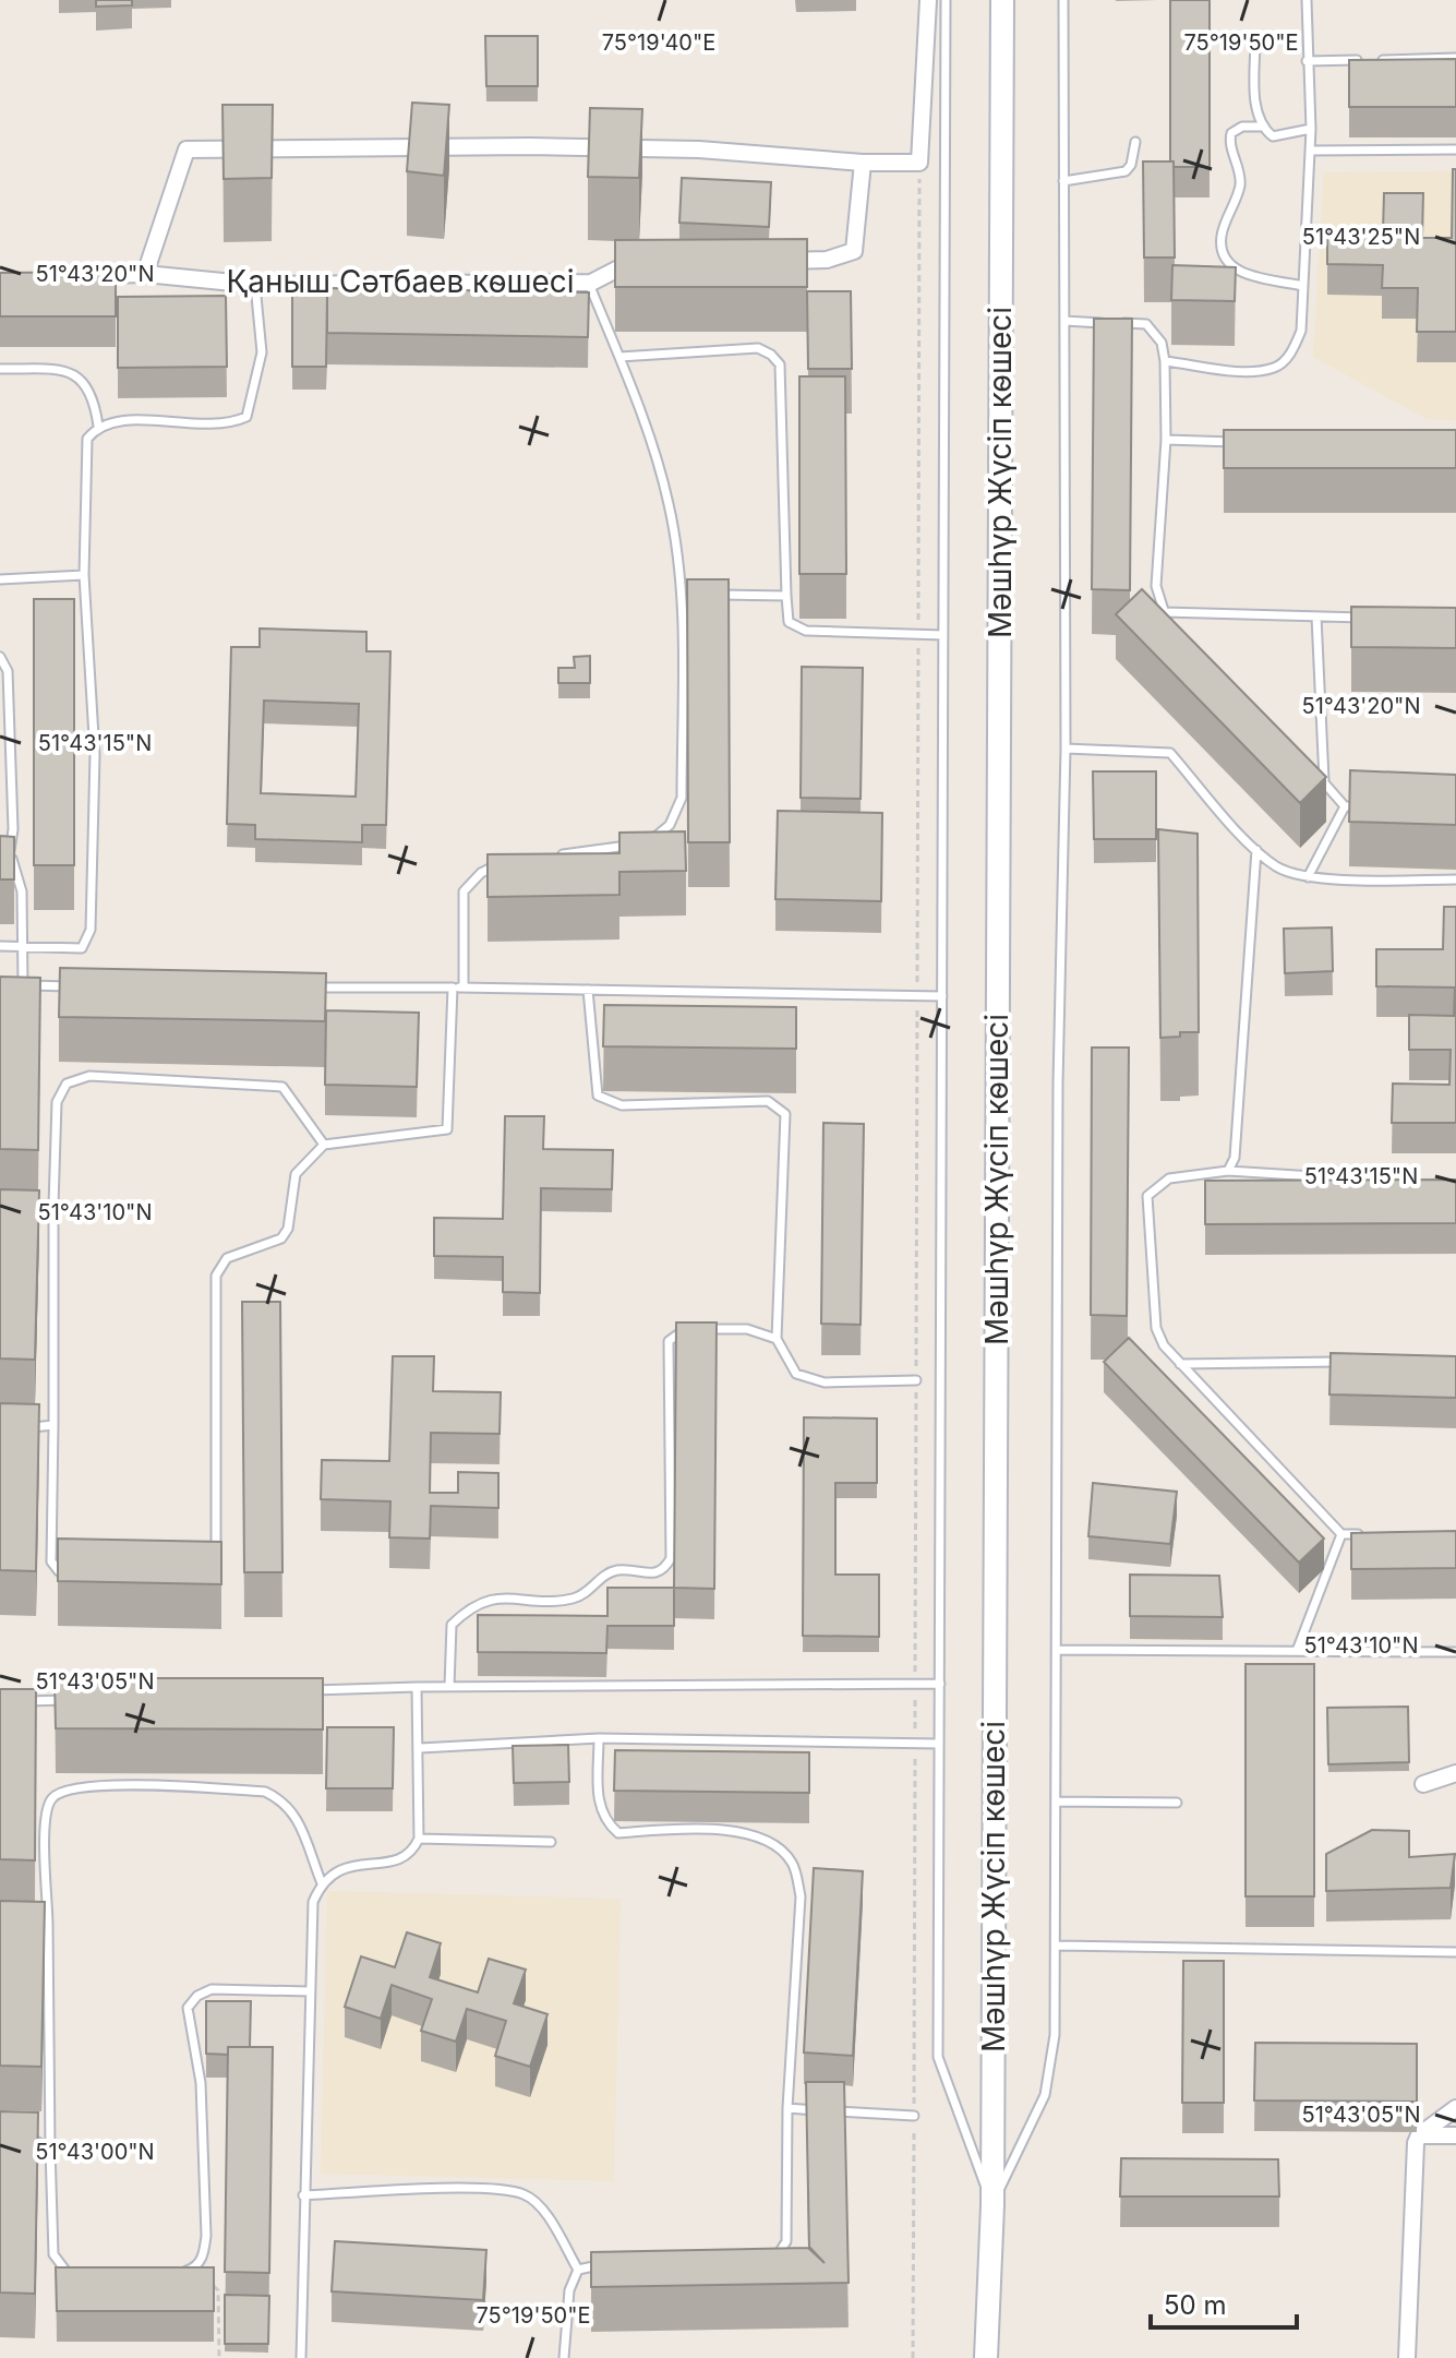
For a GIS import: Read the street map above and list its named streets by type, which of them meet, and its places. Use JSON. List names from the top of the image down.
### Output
{
  "streets": {
    "main road": ["Мәшһүр Жүсіп көшесі"],
    "street": ["Қаныш Сәтбаев көшесі"]
  },
  "scale_bar": "50 m",
  "coordinates": [
    "75°19'40\"E",
    "75°19'50\"E",
    "51°43'25\"N",
    "51°43'20\"N",
    "51°43'15\"N",
    "51°43'10\"N",
    "51°43'05\"N",
    "51°43'00\"N"
  ]
}
